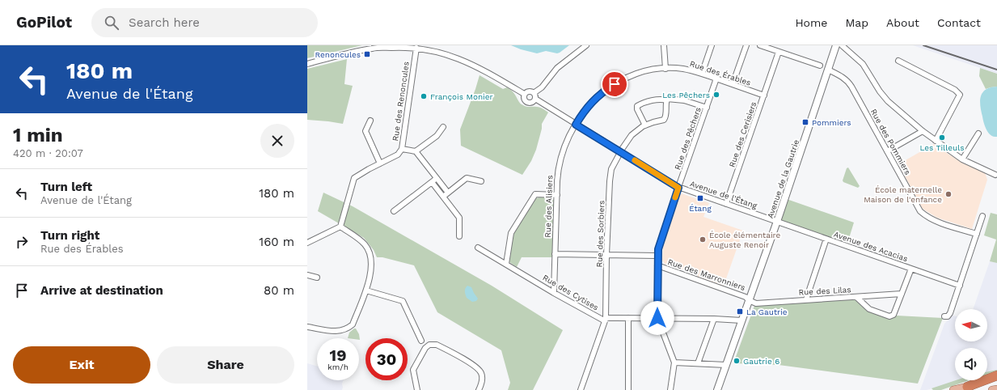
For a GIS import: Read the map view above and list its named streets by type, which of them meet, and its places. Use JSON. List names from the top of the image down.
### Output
{
  "streets": {
    "street": [
      "Rue des Érables",
      "Rue des Renoncules",
      "Rue des Cerisiers",
      "Rue des Pêchers",
      "Rue des Pommiers",
      "Avenue de la Gautrie",
      "Avenue de l'Étang",
      "Rue des Alisiers",
      "Rue des Sorbiers",
      "Avenue des Acacias",
      "Rue des Marronniers",
      "Rue des Lilas",
      "Rue des Cytises"
    ]
  },
  "crossings": [
    ["Rue des Érables", "Rue des Cerisiers"],
    ["Rue des Érables", "Rue des Pêchers"],
    ["Rue des Érables", "Avenue de l'Étang"],
    ["Rue des Érables", "Rue des Alisiers"],
    ["Rue des Cerisiers", "Avenue de l'Étang"],
    ["Rue des Pêchers", "Avenue de l'Étang"],
    ["Rue des Pêchers", "Rue des Marronniers"],
    ["Rue des Pêchers", "Rue des Cytises"],
    ["Rue des Pommiers", "Avenue de la Gautrie"],
    ["Avenue de la Gautrie", "Avenue de l'Étang"],
    ["Avenue de la Gautrie", "Avenue des Acacias"],
    ["Avenue de la Gautrie", "Rue des Marronniers"],
    ["Avenue de la Gautrie", "Rue des Lilas"],
    ["Avenue de la Gautrie", "Rue des Cytises"],
    ["Avenue de l'Étang", "Rue des Alisiers"],
    ["Avenue de l'Étang", "Rue des Sorbiers"],
    ["Avenue de l'Étang", "Avenue des Acacias"],
    ["Rue des Alisiers", "Rue des Cytises"],
    ["Rue des Sorbiers", "Rue des Cytises"],
    ["Rue des Marronniers", "Rue des Lilas"]
  ],
  "places": {
    "transit": [
      "Renoncules",
      "Pommiers",
      "Étang",
      "La Gautrie"
    ],
    "other": [
      "Les Pêchers",
      "François Monier",
      "Les Tilleuls",
      "École maternelle Maison de l'enfance",
      "École élémentaire Auguste Renoir",
      "Gautrie 6"
    ]
  },
  "north": "left",
  "page": {
    "header": "GoPilot",
    "search": "Search here",
    "nav": [
      "Home",
      "Map",
      "About",
      "Contact"
    ],
    "turn": ["180 m", "Avenue de l'Étang"],
    "heading": ["1 min", "420 m · 20:07"],
    "list": [
      {
        "name": "Turn left",
        "note": "Avenue de l'Étang",
        "value": "180 m"
      },
      {
        "name": "Turn right",
        "note": "Rue des Érables",
        "value": "160 m"
      },
      {
        "name": "Arrive at destination",
        "value": "80 m"
      }
    ],
    "speed": "19 km/h",
    "limit": "30",
    "buttons": ["Exit", "Share"]
  }
}
